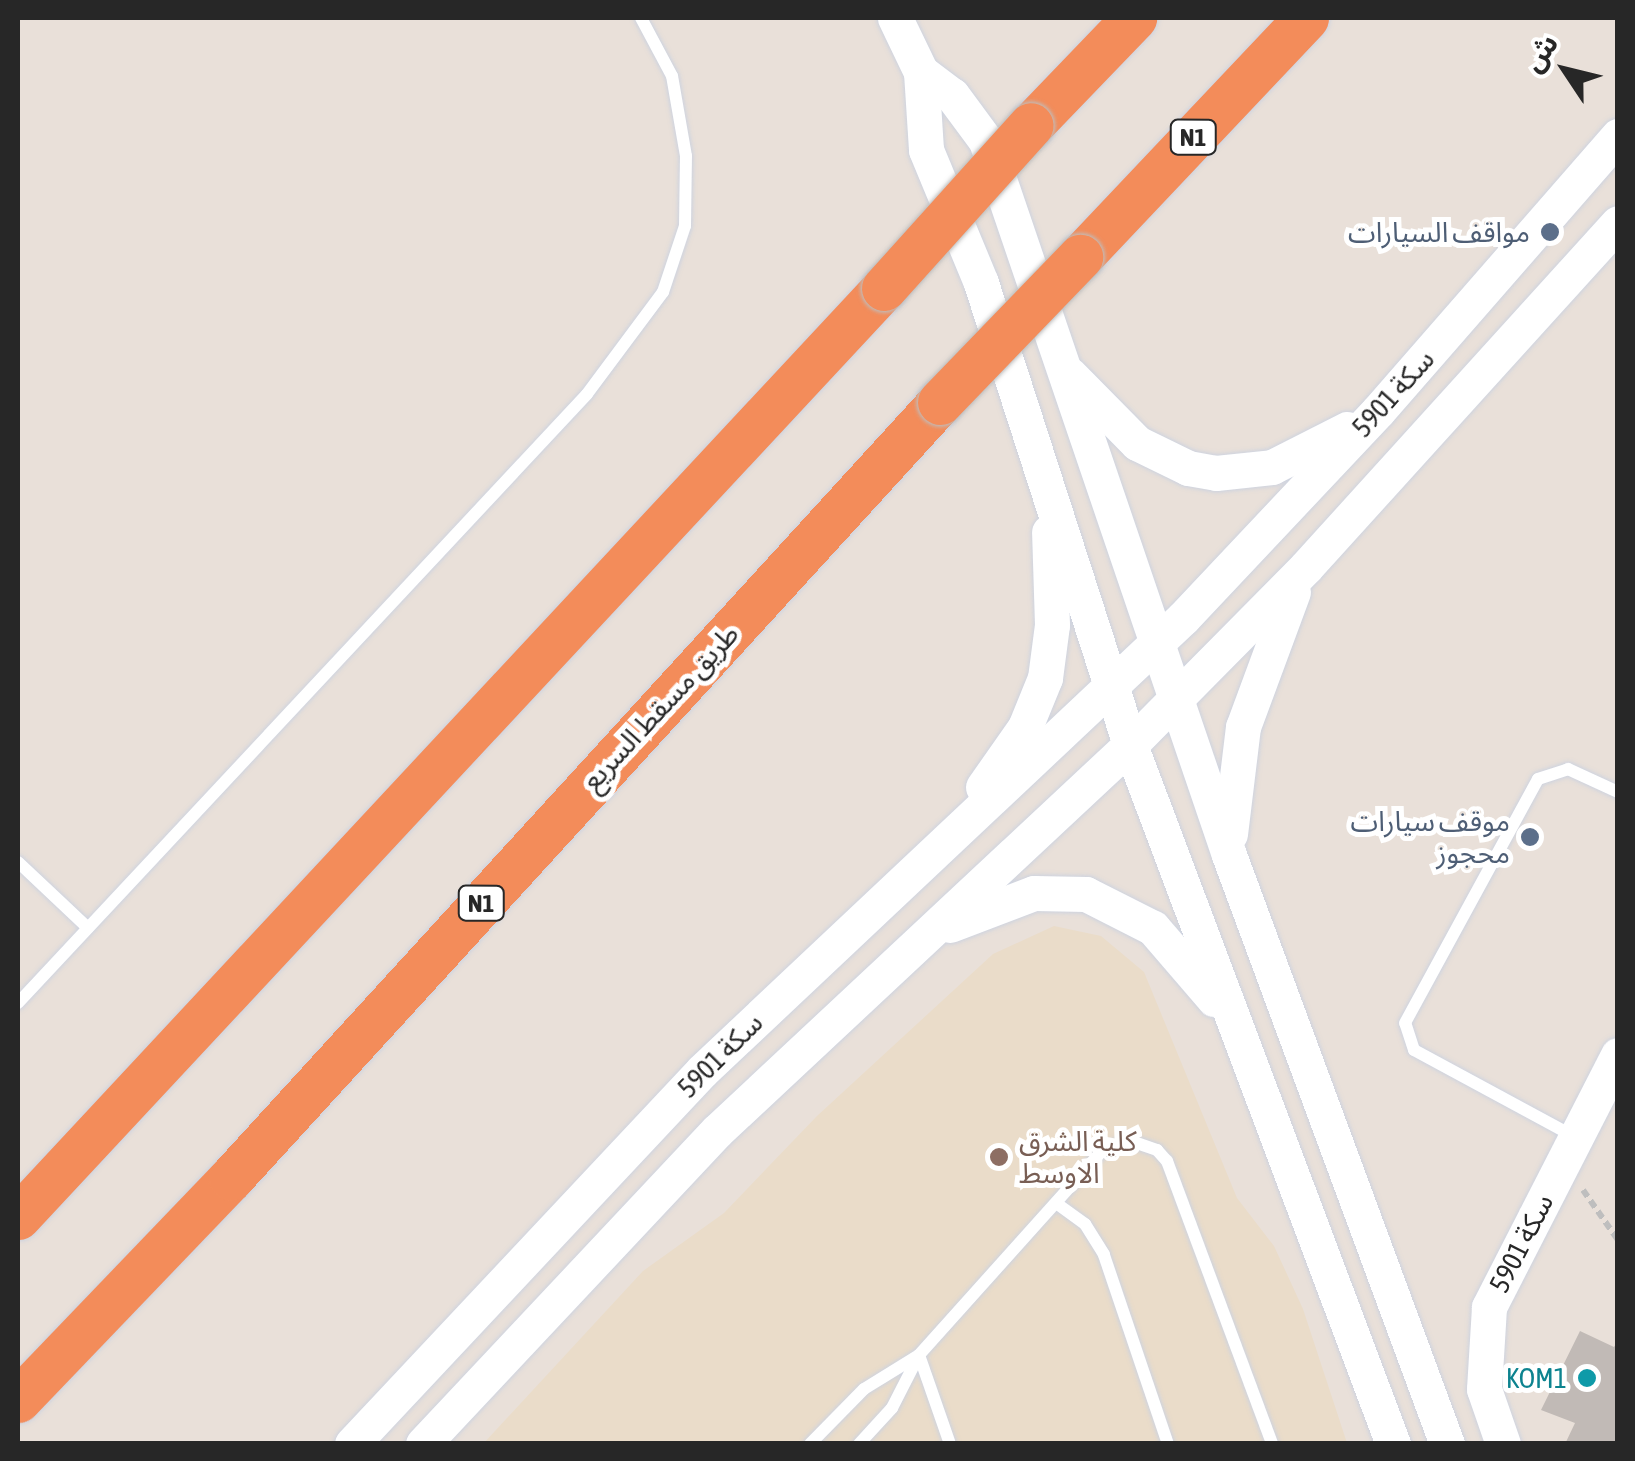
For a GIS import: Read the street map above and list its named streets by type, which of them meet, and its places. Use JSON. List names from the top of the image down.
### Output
{
  "streets": {
    "highway": ["N1", "طريق مسقط السريع"],
    "street": ["سكة 5901"]
  },
  "places": [
    "مواقف السيارات",
    "موقف سيارات محجوز",
    "كلية الشرق الاوسط",
    "KOM1"
  ],
  "north": "top left"
}
